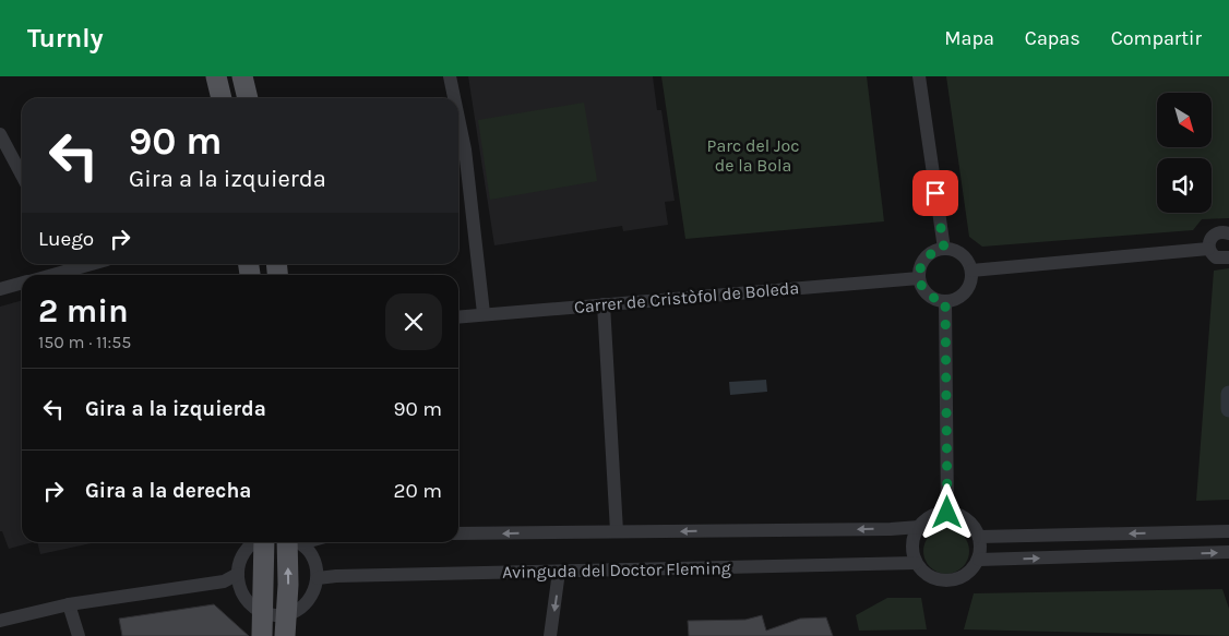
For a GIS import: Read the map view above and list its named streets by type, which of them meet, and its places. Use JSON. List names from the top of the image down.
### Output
{
  "streets": {
    "street": ["Carrer de Cristòfol de Boleda", "Avinguda del Doctor Fleming"]
  },
  "parks": ["Parc del Joc de la Bola"],
  "north": "bottom right",
  "page": {
    "header": "Turnly",
    "nav": ["Mapa", "Capas", "Compartir"],
    "turn": ["90 m", "Gira a la izquierda"],
    "then": "Luego",
    "heading": ["2 min", "150 m · 11:55"],
    "list": [
      {
        "name": "Gira a la izquierda",
        "value": "90 m"
      },
      {
        "name": "Gira a la derecha",
        "value": "20 m"
      }
    ]
  }
}
